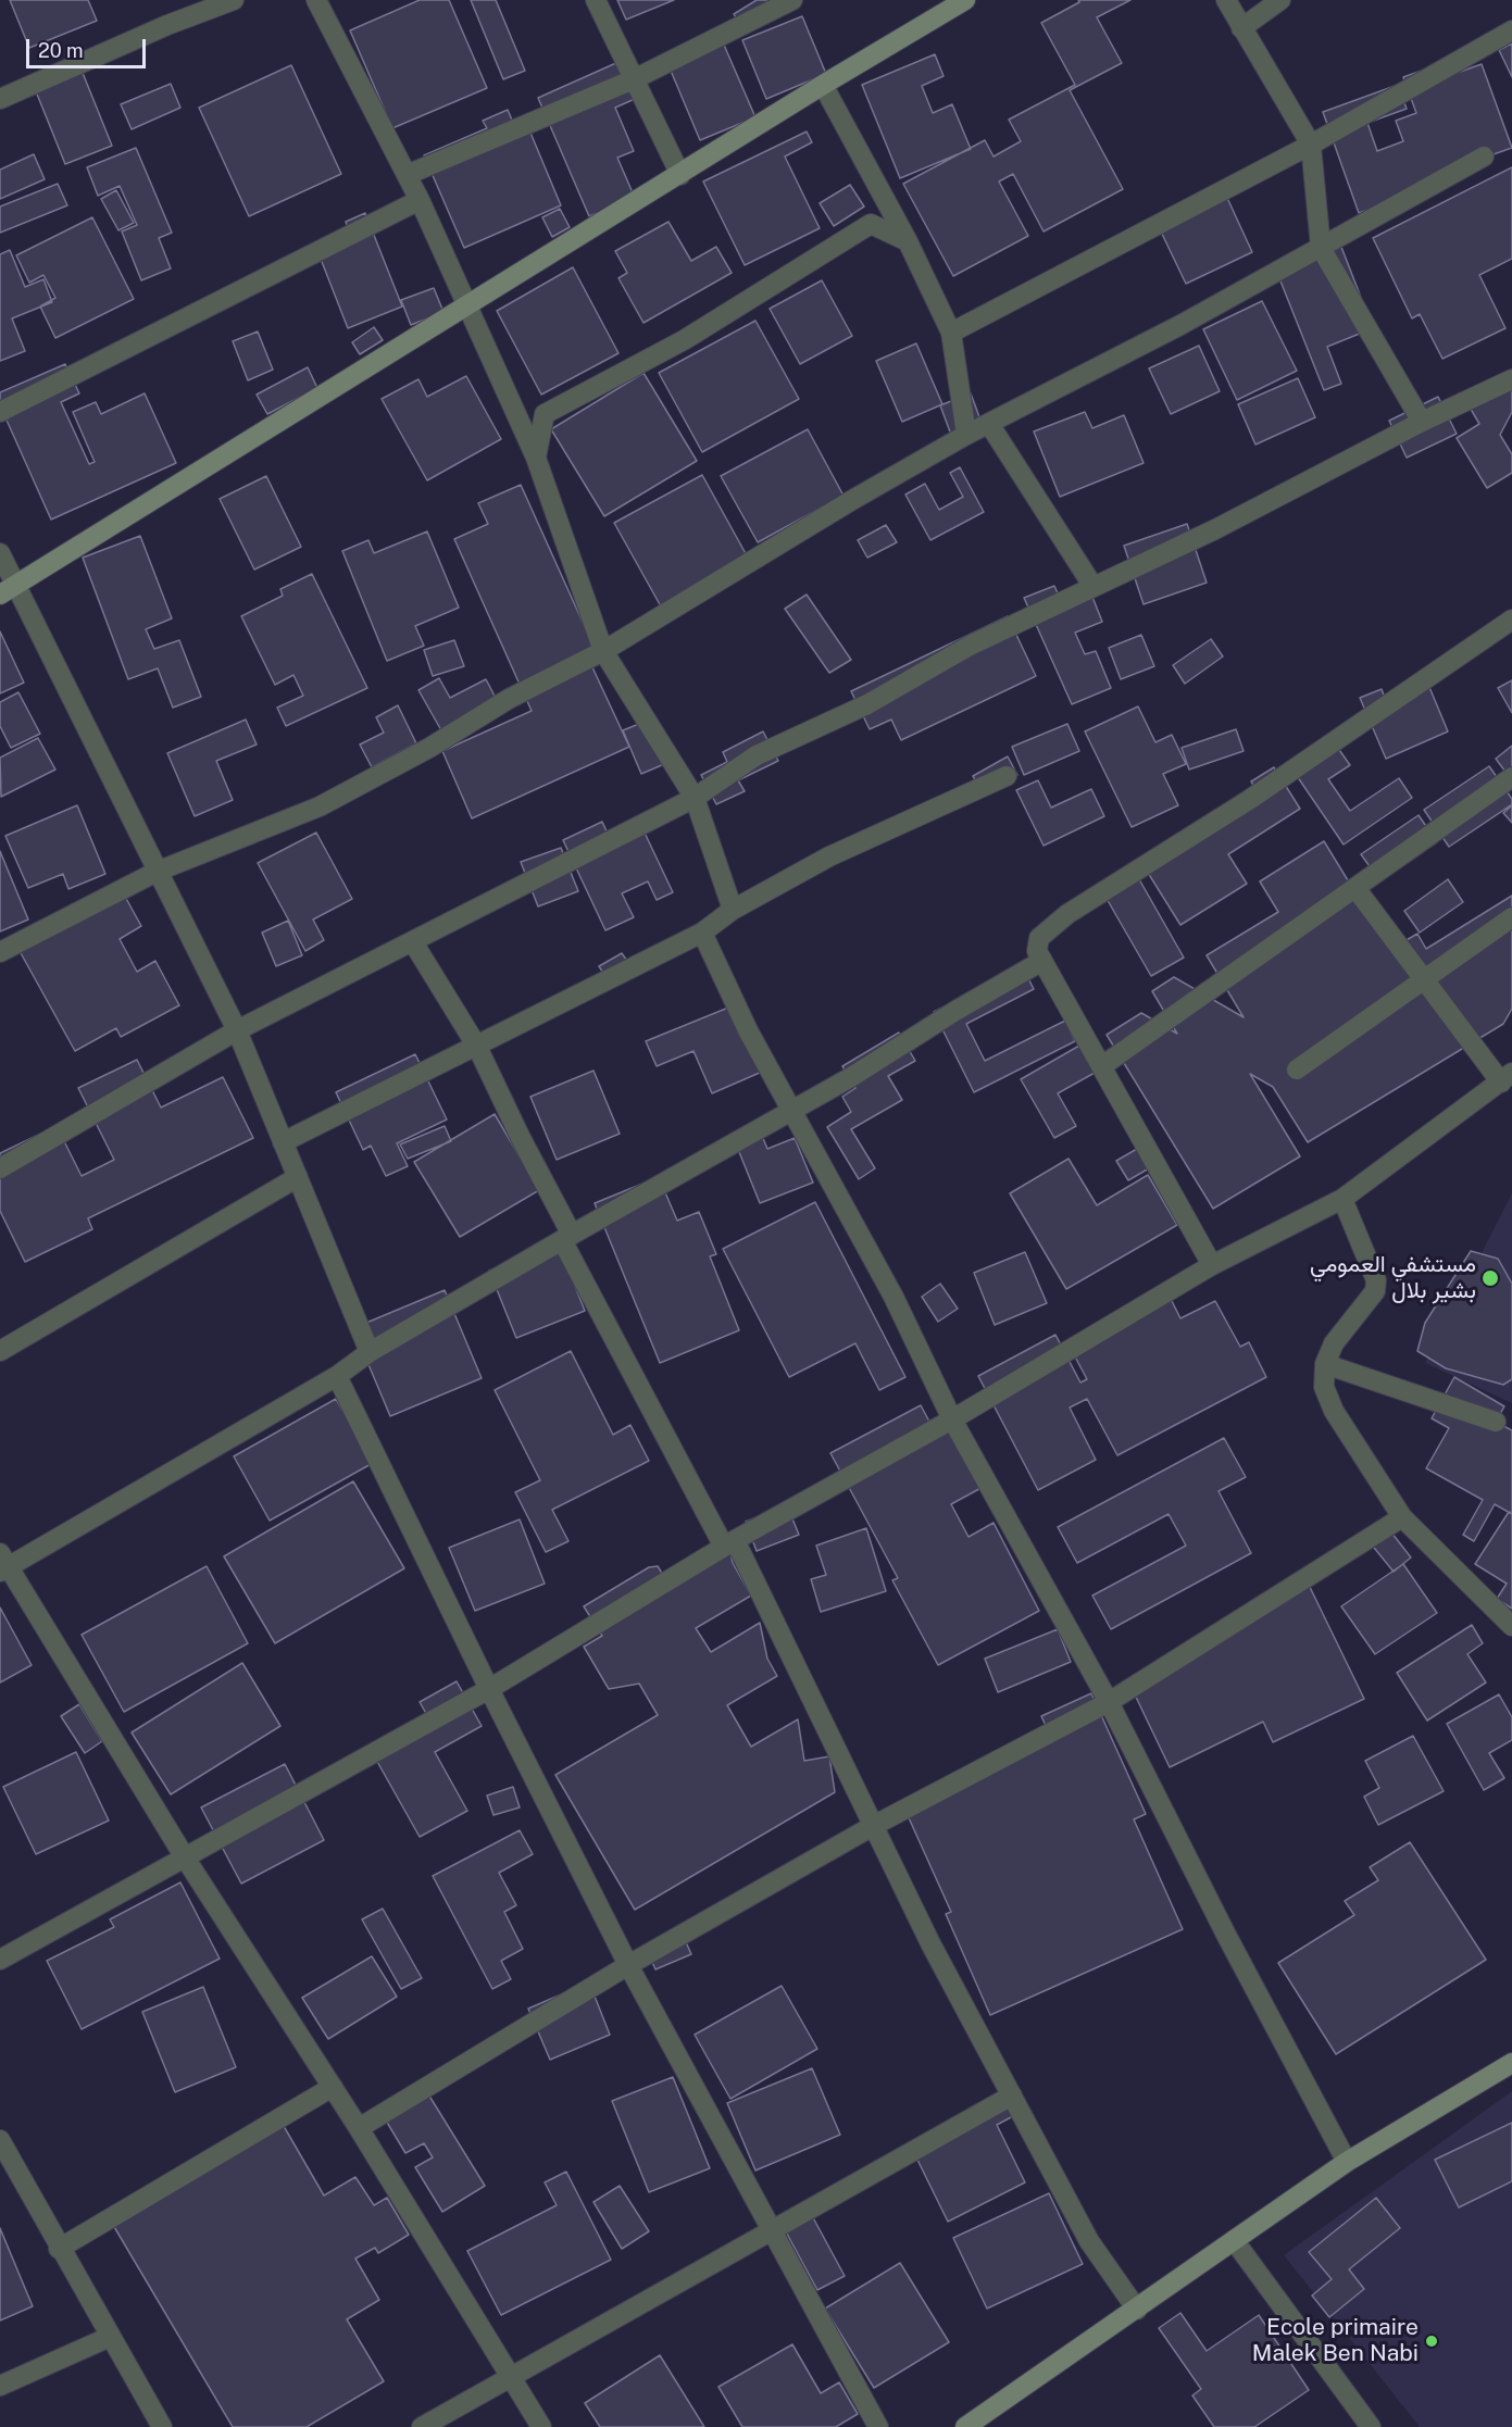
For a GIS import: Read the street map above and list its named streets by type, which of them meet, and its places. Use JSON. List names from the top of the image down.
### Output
{
  "places": ["مستشفي العمومي بشير بلال", "Ecole primaire Malek Ben Nabi"],
  "scale_bar": "20 m"
}
